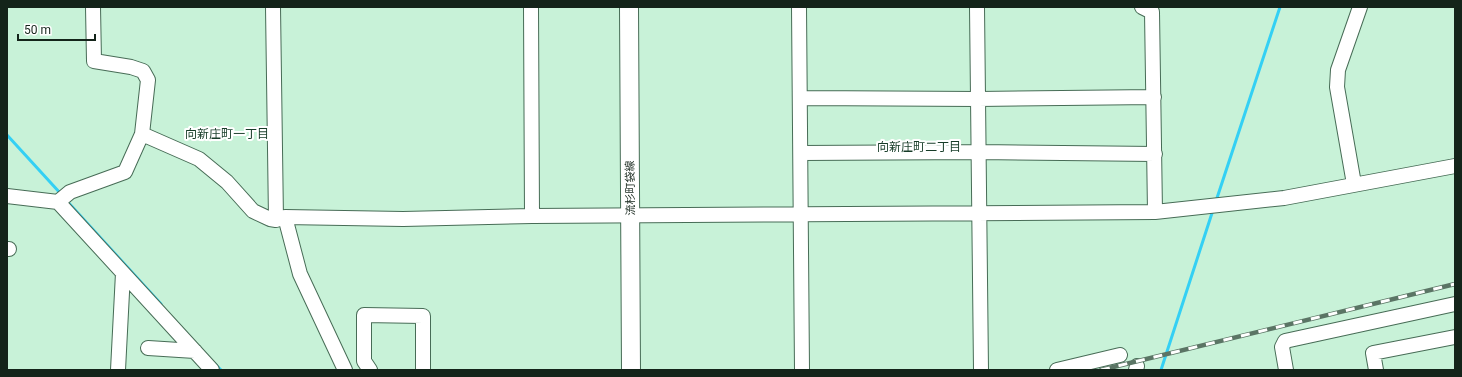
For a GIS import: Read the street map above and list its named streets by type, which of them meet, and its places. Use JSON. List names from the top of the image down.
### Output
{
  "streets": {
    "main road": ["流杉町袋線"]
  },
  "districts": ["向新庄町一丁目", "向新庄町二丁目"],
  "scale_bar": "50 m"
}
